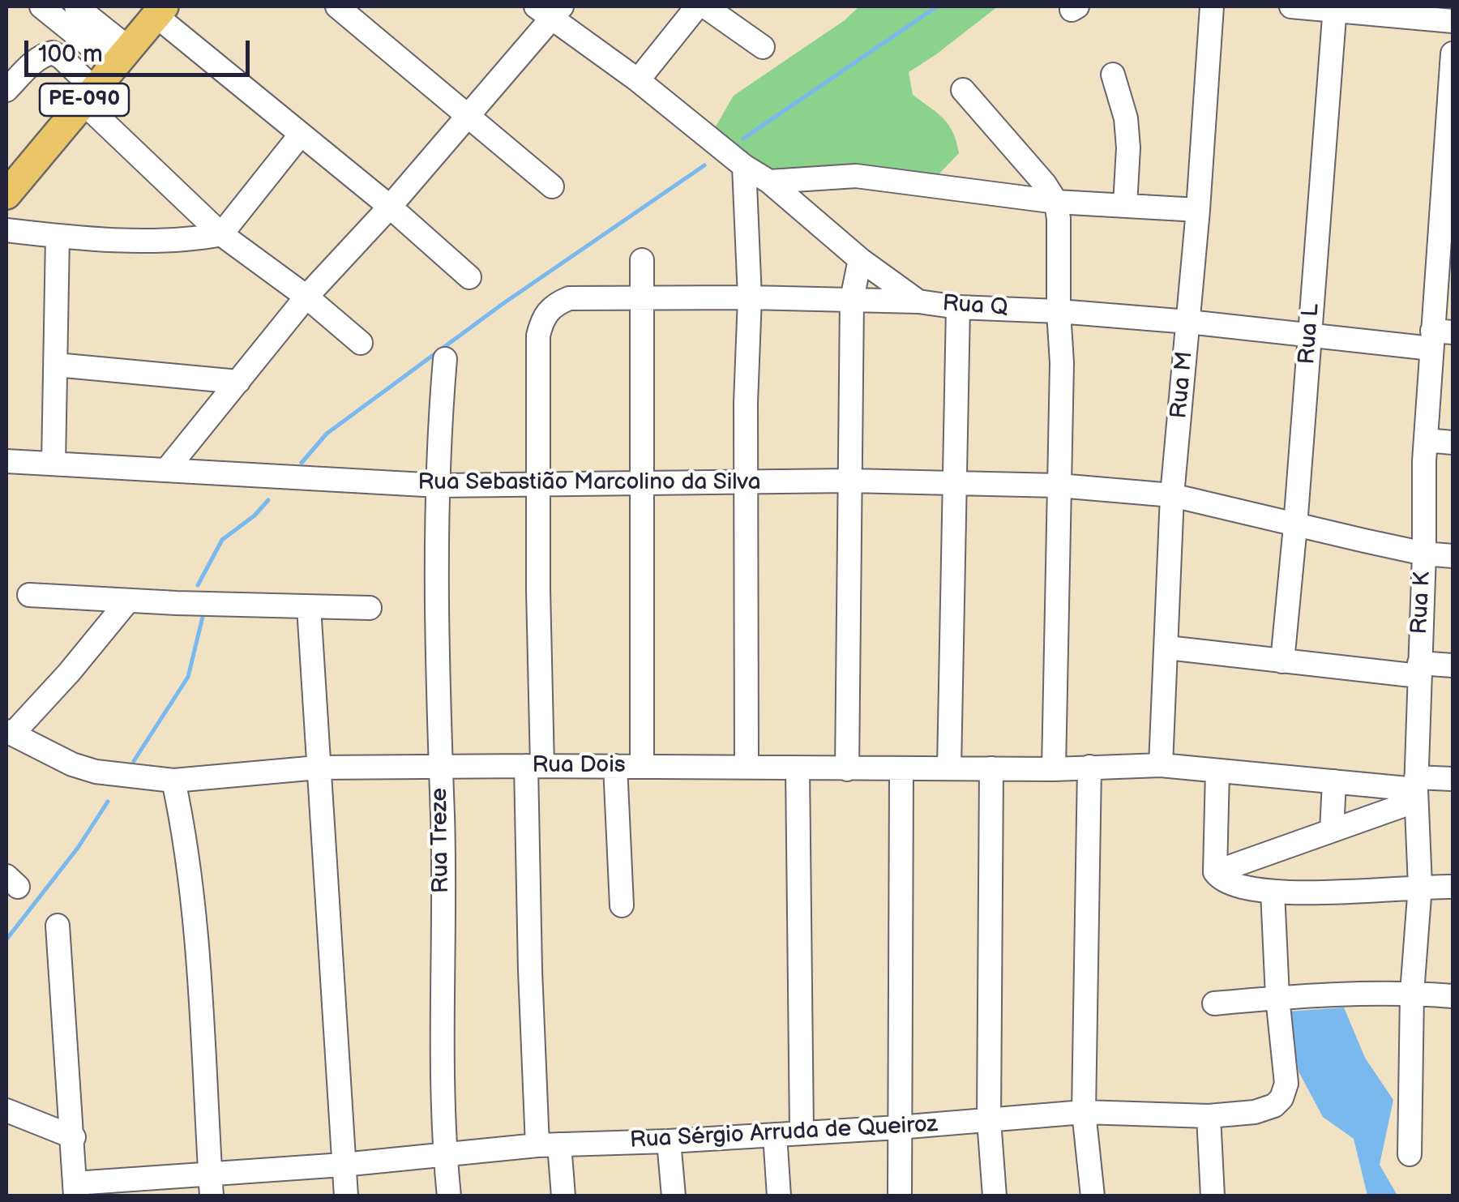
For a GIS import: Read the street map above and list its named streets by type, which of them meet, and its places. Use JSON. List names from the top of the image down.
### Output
{
  "streets": {
    "main road": ["PE-090"],
    "street": [
      "Rua Q",
      "Rua L",
      "Rua M",
      "Rua Sebastião Marcolino da Silva",
      "Rua K",
      "Rua Dois",
      "Rua Treze",
      "Rua Sérgio Arruda de Queiroz"
    ]
  },
  "crossings": [
    ["Rua Q", "Rua L"],
    ["Rua Q", "Rua M"],
    ["Rua Q", "Rua Sebastião Marcolino da Silva"],
    ["Rua Q", "Rua K"],
    ["Rua L", "Rua Sebastião Marcolino da Silva"],
    ["Rua M", "Rua Sebastião Marcolino da Silva"],
    ["Rua M", "Rua Dois"],
    ["Rua Sebastião Marcolino da Silva", "Rua K"],
    ["Rua Sebastião Marcolino da Silva", "Rua Treze"],
    ["Rua K", "Rua Dois"],
    ["Rua Dois", "Rua Treze"],
    ["Rua Treze", "Rua Sérgio Arruda de Queiroz"]
  ],
  "scale_bar": "100 m"
}
